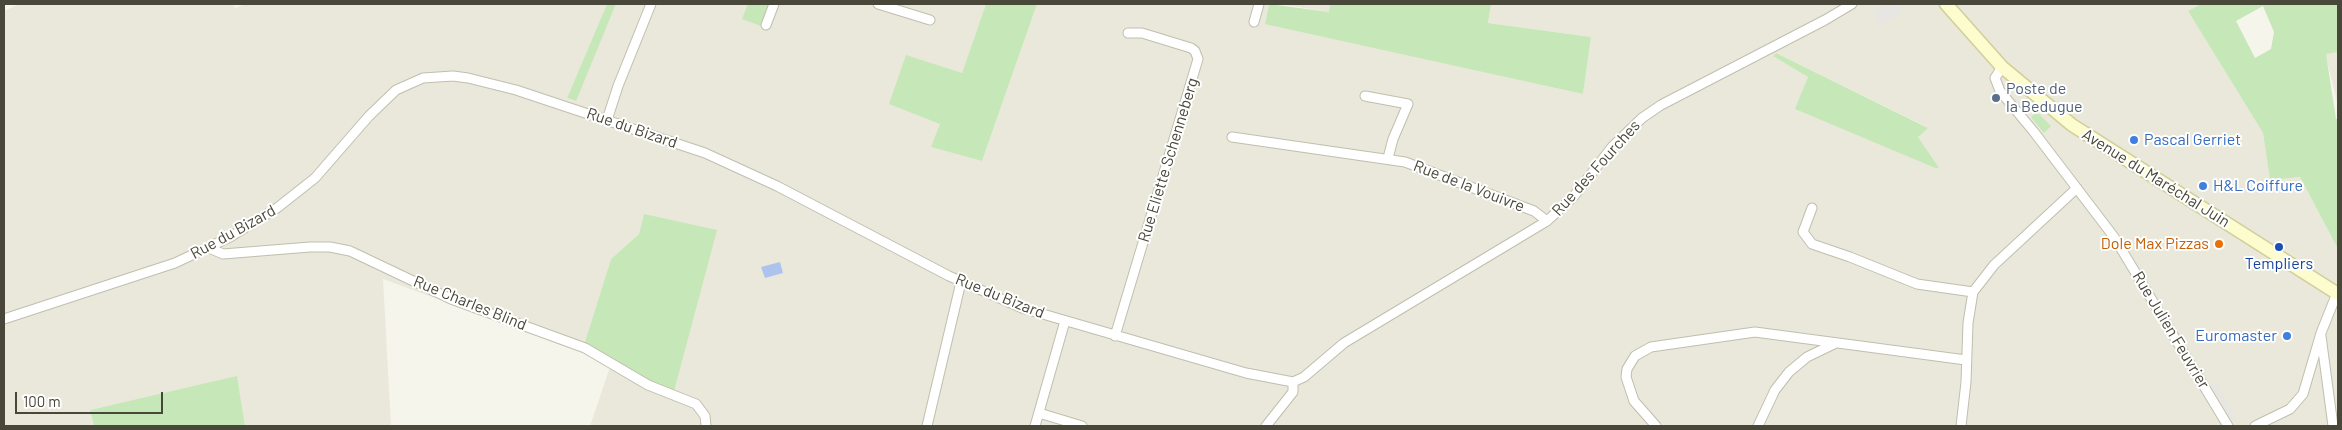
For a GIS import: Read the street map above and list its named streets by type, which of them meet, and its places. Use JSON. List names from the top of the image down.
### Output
{
  "streets": {
    "main road": ["Avenue du Maréchal Juin"],
    "street": [
      "Rue du Bizard",
      "Rue Eliette Schenneberg",
      "Rue des Fourches",
      "Rue de la Vouivre",
      "Rue Charles Blind",
      "Rue Julien Feuvrier"
    ]
  },
  "crossings": [
    ["Rue du Bizard", "Rue Eliette Schenneberg"],
    ["Rue du Bizard", "Rue des Fourches"],
    ["Rue du Bizard", "Rue Charles Blind"],
    ["Rue des Fourches", "Rue de la Vouivre"],
    ["Avenue du Maréchal Juin", "Rue Julien Feuvrier"]
  ],
  "places": [
    "Poste de la Bedugue",
    "Pascal Gerriet",
    "H&L Coiffure",
    "Dole Max Pizzas",
    "Templiers",
    "Euromaster"
  ],
  "scale_bar": "100 m"
}
